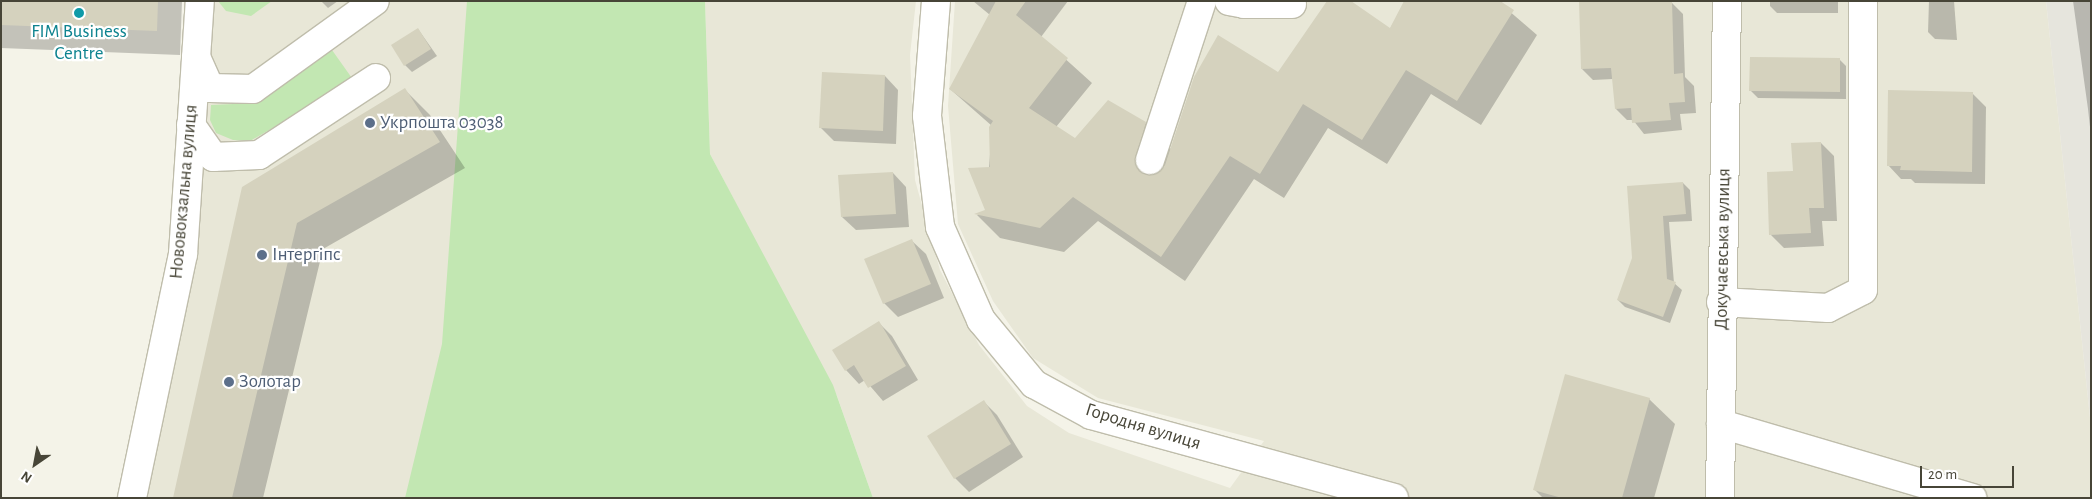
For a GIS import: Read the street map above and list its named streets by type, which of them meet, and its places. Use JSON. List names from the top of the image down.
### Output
{
  "streets": {
    "street": ["Нововокзальна вулиця", "Докучаєвська вулиця", "Городня вулиця"]
  },
  "places": [
    "FIM Business Centre",
    "Укрпошта 03038",
    "Інтергіпс",
    "Золотар"
  ],
  "scale_bar": "20 m",
  "north": "bottom left"
}
